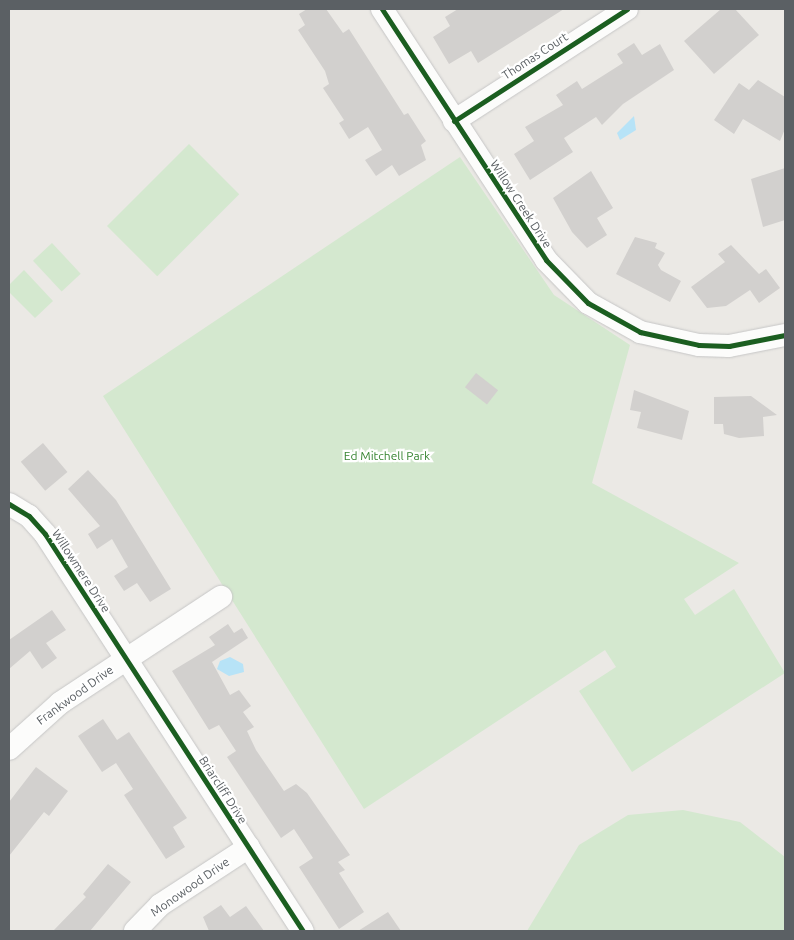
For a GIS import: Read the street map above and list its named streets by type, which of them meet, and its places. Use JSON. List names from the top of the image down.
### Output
{
  "streets": {
    "street": [
      "Thomas Court",
      "Willow Creek Drive",
      "Willowmere Drive",
      "Frankwood Drive",
      "Briarcliff Drive",
      "Monowood Drive"
    ]
  },
  "crossings": [
    ["Thomas Court", "Willow Creek Drive"],
    ["Willowmere Drive", "Frankwood Drive"],
    ["Willowmere Drive", "Briarcliff Drive"],
    ["Frankwood Drive", "Briarcliff Drive"],
    ["Briarcliff Drive", "Monowood Drive"]
  ],
  "parks": ["Ed Mitchell Park"]
}
